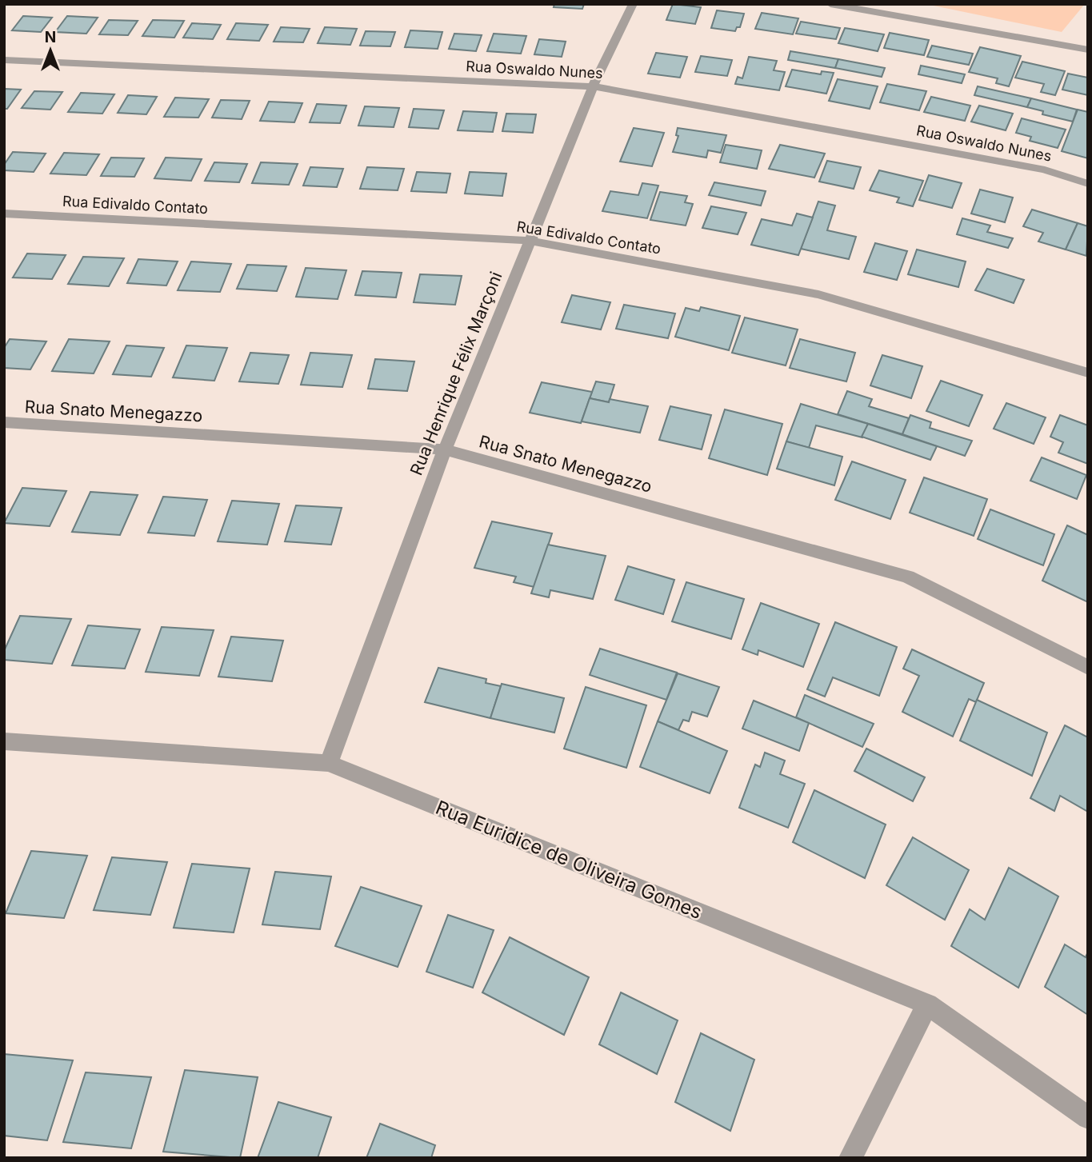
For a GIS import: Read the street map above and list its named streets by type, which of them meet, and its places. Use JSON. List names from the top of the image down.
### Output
{
  "streets": {
    "street": [
      "Rua Oswaldo Nunes",
      "Rua Edivaldo Contato",
      "Rua Henrique Félix Marçoni",
      "Rua Snato Menegazzo",
      "Rua Euridice de Oliveira Gomes"
    ]
  },
  "crossings": [
    ["Rua Oswaldo Nunes", "Rua Henrique Félix Marçoni"],
    ["Rua Edivaldo Contato", "Rua Henrique Félix Marçoni"],
    ["Rua Henrique Félix Marçoni", "Rua Snato Menegazzo"],
    ["Rua Henrique Félix Marçoni", "Rua Euridice de Oliveira Gomes"]
  ],
  "north": "top"
}
